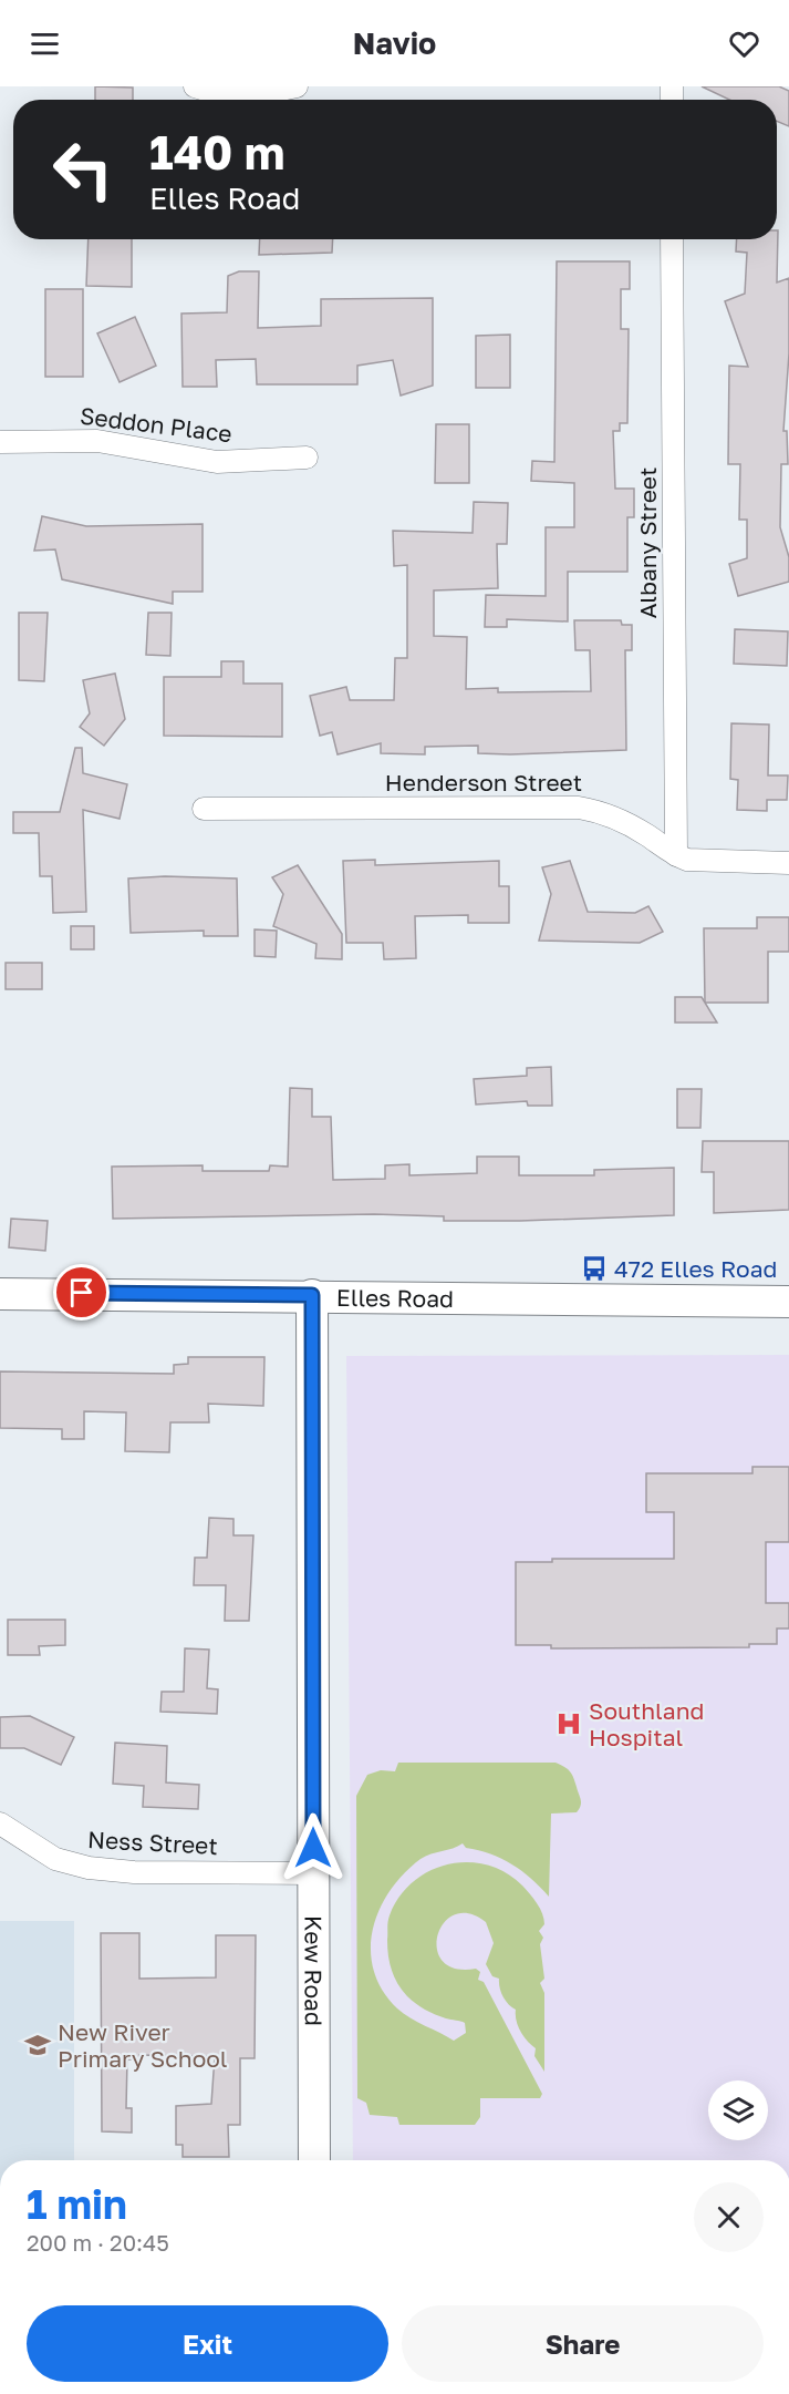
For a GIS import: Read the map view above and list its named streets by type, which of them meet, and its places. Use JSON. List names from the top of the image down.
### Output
{
  "streets": {
    "street": [
      "Seddon Place",
      "Albany Street",
      "Henderson Street",
      "Elles Road",
      "Ness Street",
      "Kew Road"
    ]
  },
  "crossings": [
    ["Albany Street", "Henderson Street"],
    ["Elles Road", "Kew Road"],
    ["Ness Street", "Kew Road"]
  ],
  "places": {
    "bus stop": ["472 Elles Road"],
    "hospital": ["Southland Hospital"],
    "school or university": ["New River Primary School"]
  },
  "page": {
    "header": "Navio",
    "turn": ["140 m", "Elles Road"],
    "heading": ["1 min", "200 m · 20:45"],
    "buttons": ["Exit", "Share"]
  }
}
